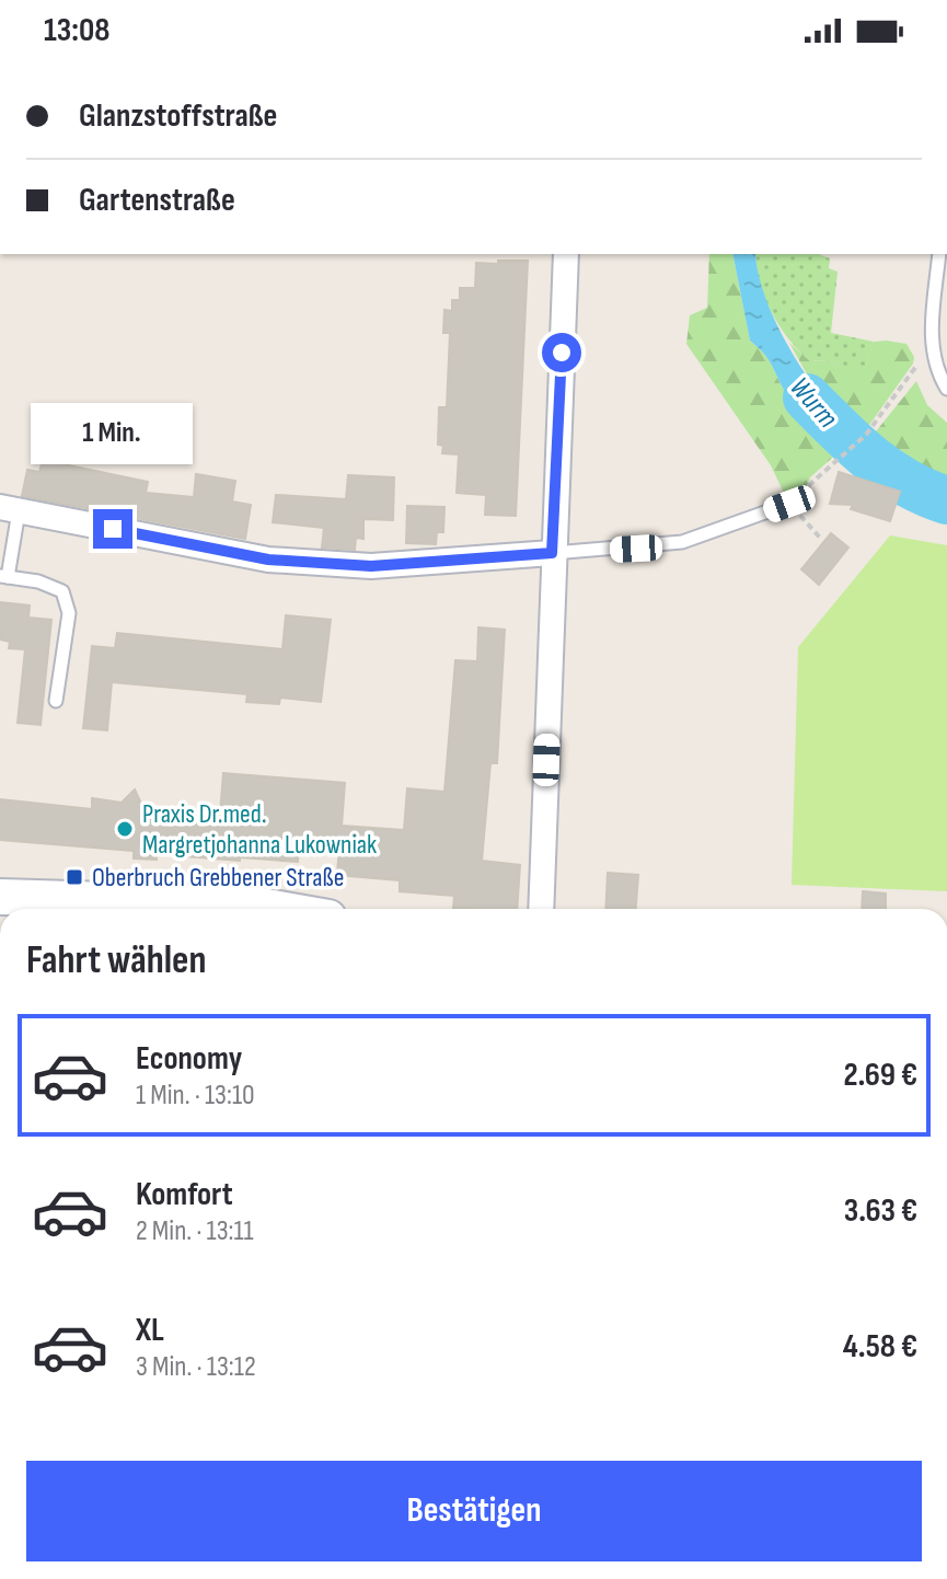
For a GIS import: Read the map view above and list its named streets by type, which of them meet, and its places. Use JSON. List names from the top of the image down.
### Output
{
  "water": ["Wurm"],
  "places": {
    "other": ["Praxis Dr.med. Margretjohanna Lukowniak"],
    "transit": ["Oberbruch Grebbener Straße"]
  },
  "page": {
    "status": "13:08",
    "banner": ["Glanzstoffstraße", "Gartenstraße"],
    "bubble": "1 Min.",
    "heading": "Fahrt wählen",
    "list": [
      {
        "name": "Economy",
        "note": "1 Min. · 13:10",
        "value": "2.69 €"
      },
      {
        "name": "Komfort",
        "note": "2 Min. · 13:11",
        "value": "3.63 €"
      },
      {
        "name": "XL",
        "note": "3 Min. · 13:12",
        "value": "4.58 €"
      }
    ],
    "buttons": "Bestätigen"
  }
}
